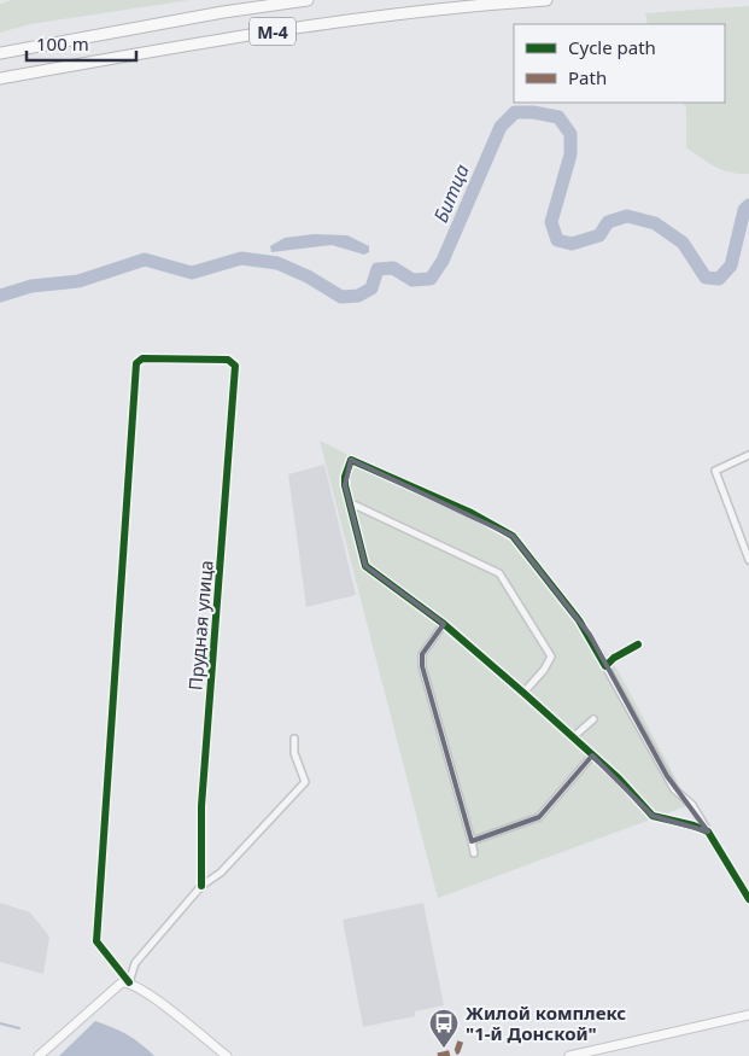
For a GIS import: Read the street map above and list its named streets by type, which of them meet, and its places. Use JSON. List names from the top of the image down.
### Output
{
  "streets": {
    "highway": ["М-4"],
    "street": ["Прудная улица"]
  },
  "water": ["Битца"],
  "places": {
    "bus stop": ["Жилой комплекс \"1-й Донской\""]
  },
  "legend": ["Cycle path", "Path"],
  "scale_bar": "100 m"
}
